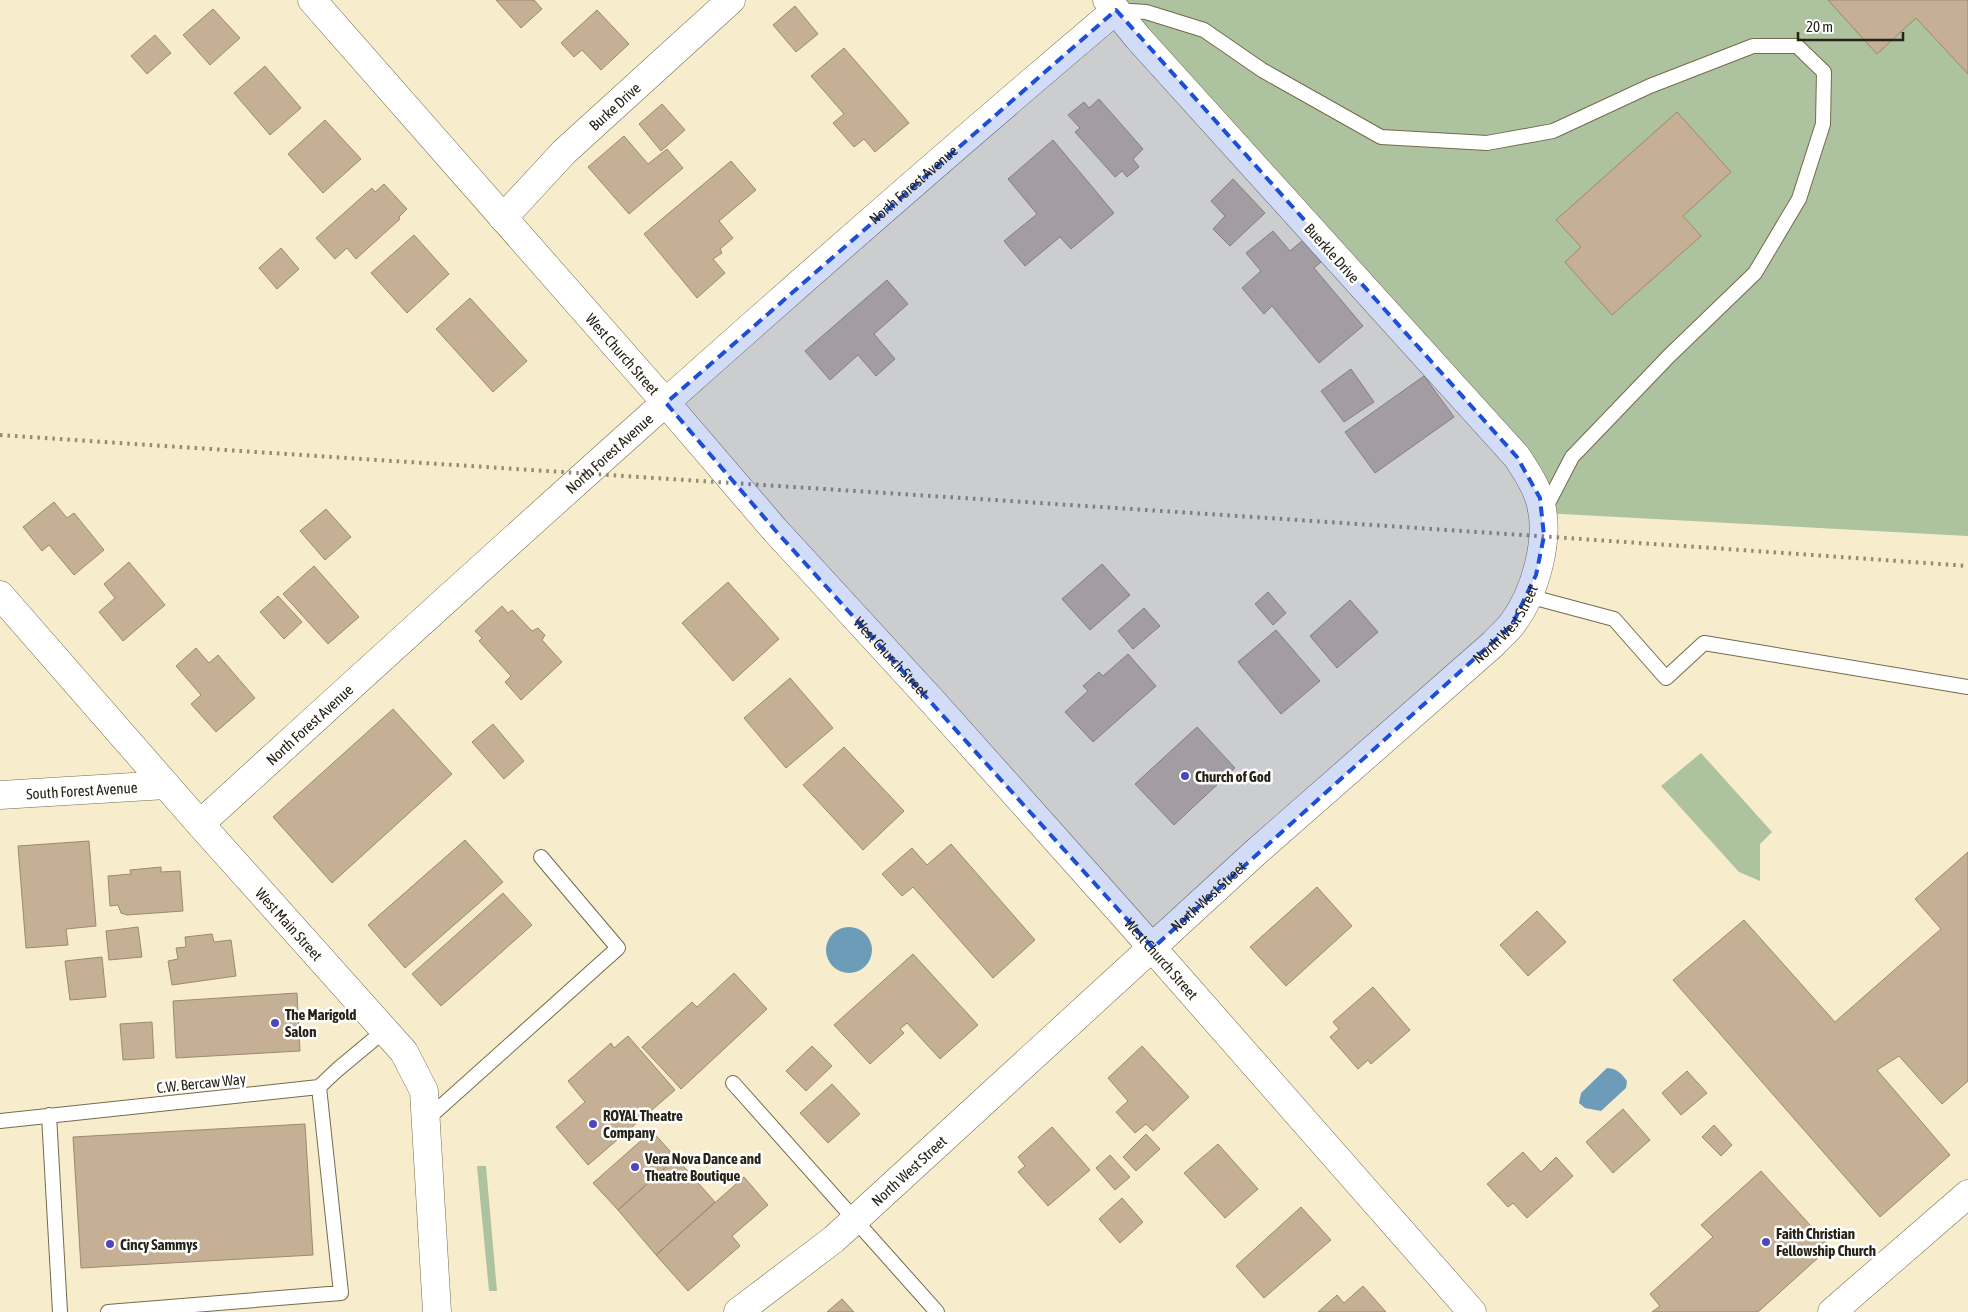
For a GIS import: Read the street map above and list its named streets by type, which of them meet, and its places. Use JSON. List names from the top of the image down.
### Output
{
  "streets": {
    "street": [
      "Burke Drive",
      "North Forest Avenue",
      "Buerkle Drive",
      "West Church Street",
      "North West Street",
      "South Forest Avenue",
      "West Main Street"
    ],
    "lane": ["C.W. Bercaw Way"]
  },
  "crossings": [
    ["Burke Drive", "West Church Street"],
    ["North Forest Avenue", "Buerkle Drive"],
    ["North Forest Avenue", "West Church Street"],
    ["North Forest Avenue", "West Main Street"],
    ["Buerkle Drive", "North West Street"],
    ["West Church Street", "North West Street"],
    ["South Forest Avenue", "West Main Street"]
  ],
  "places": [
    "Church of God",
    "The Marigold Salon",
    "ROYAL Theatre Company",
    "Vera Nova Dance and Theatre Boutique",
    "Faith Christian Fellowship Church",
    "Cincy Sammys"
  ],
  "scale_bar": "20 m"
}
